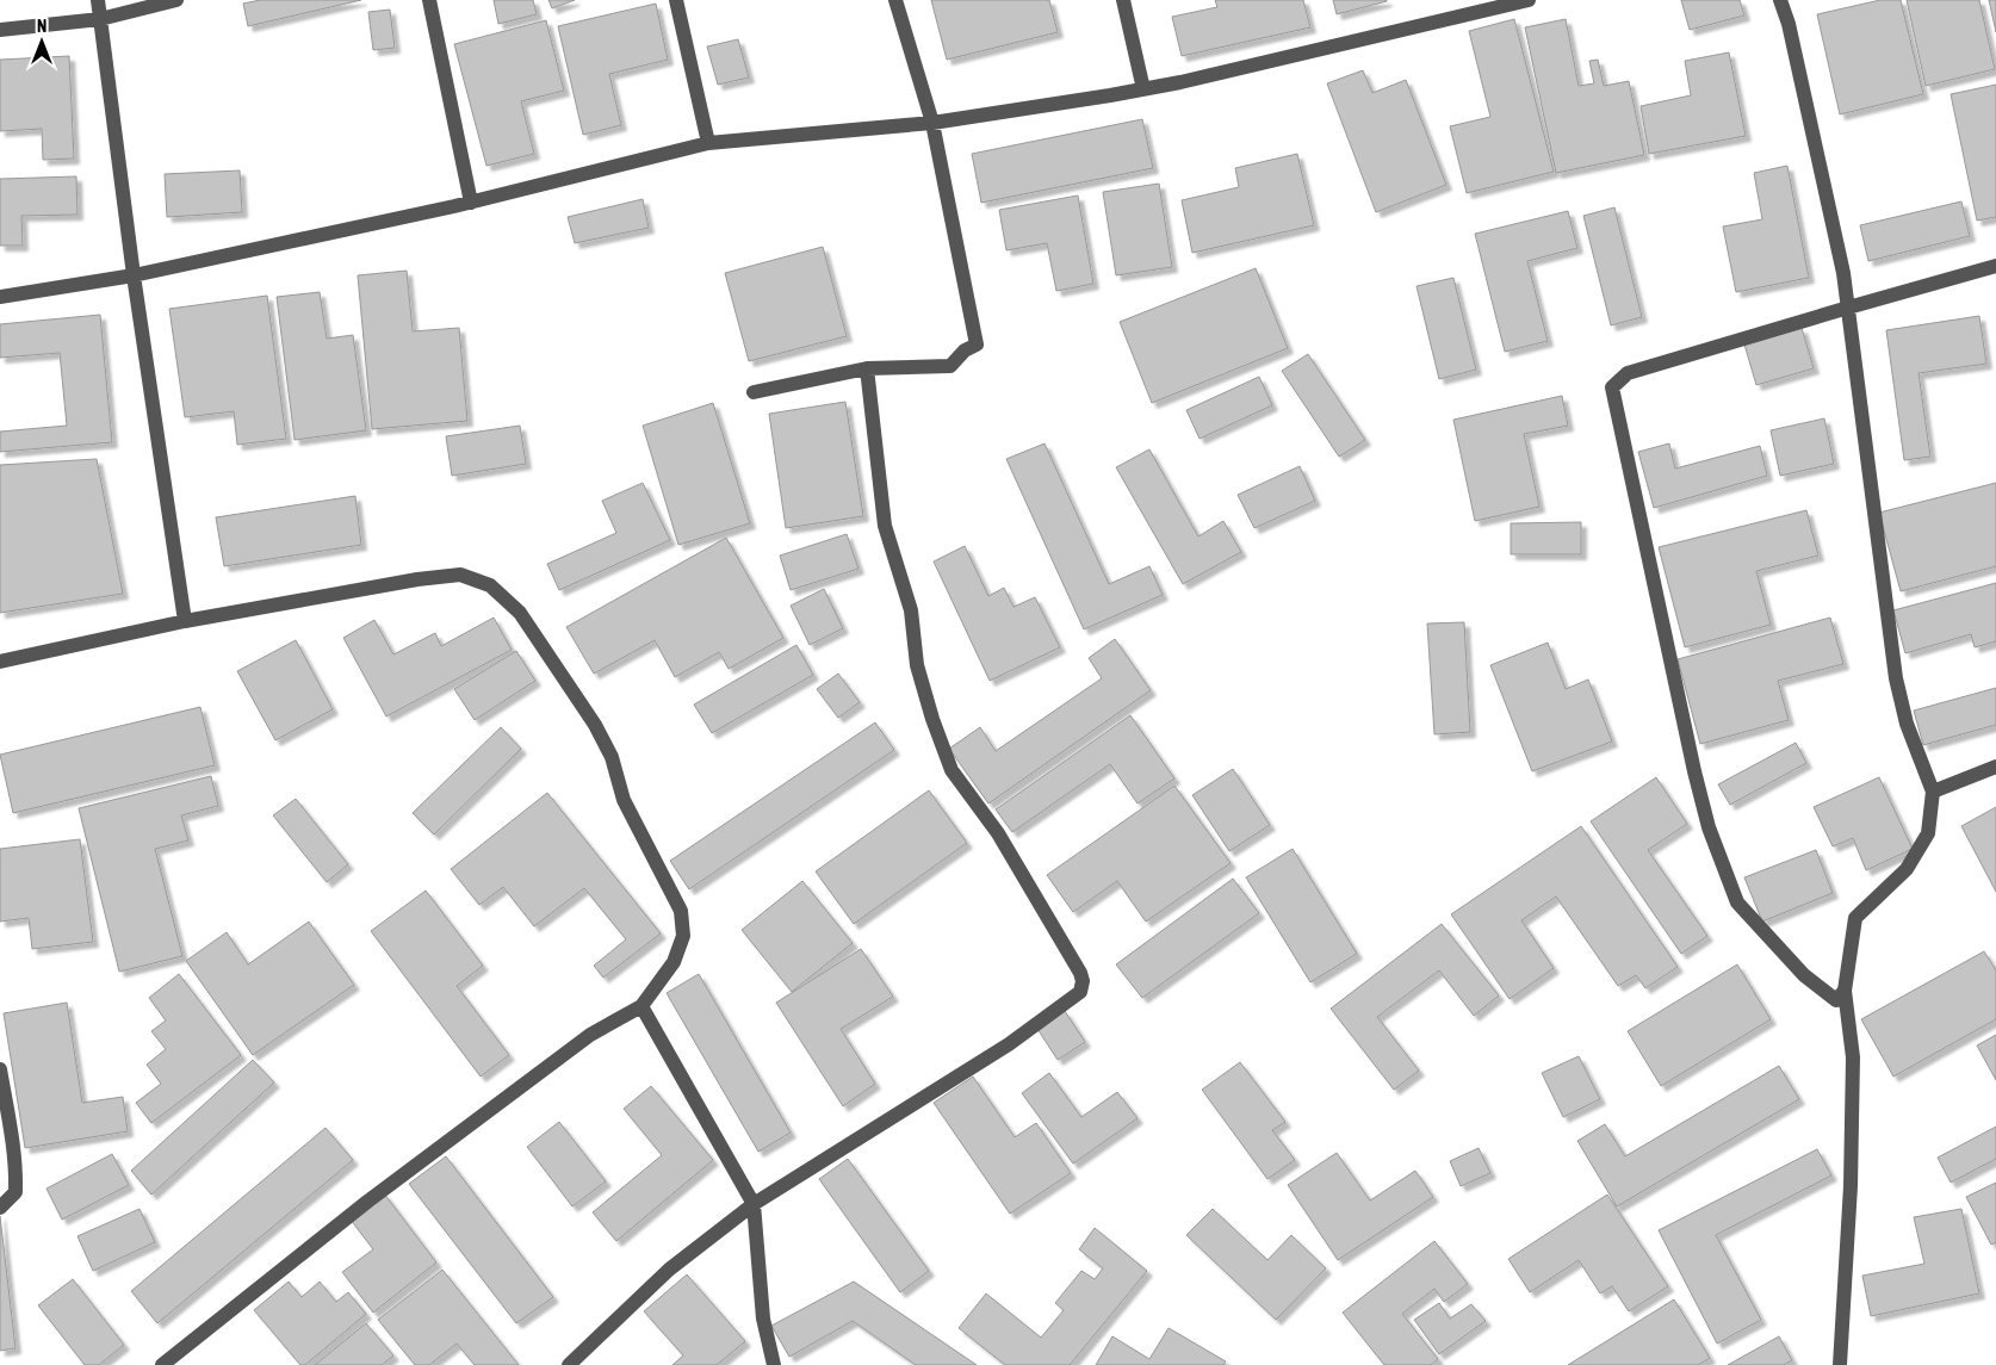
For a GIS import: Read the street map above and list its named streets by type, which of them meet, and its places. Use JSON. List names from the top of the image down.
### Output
{
  "north": "top"
}
